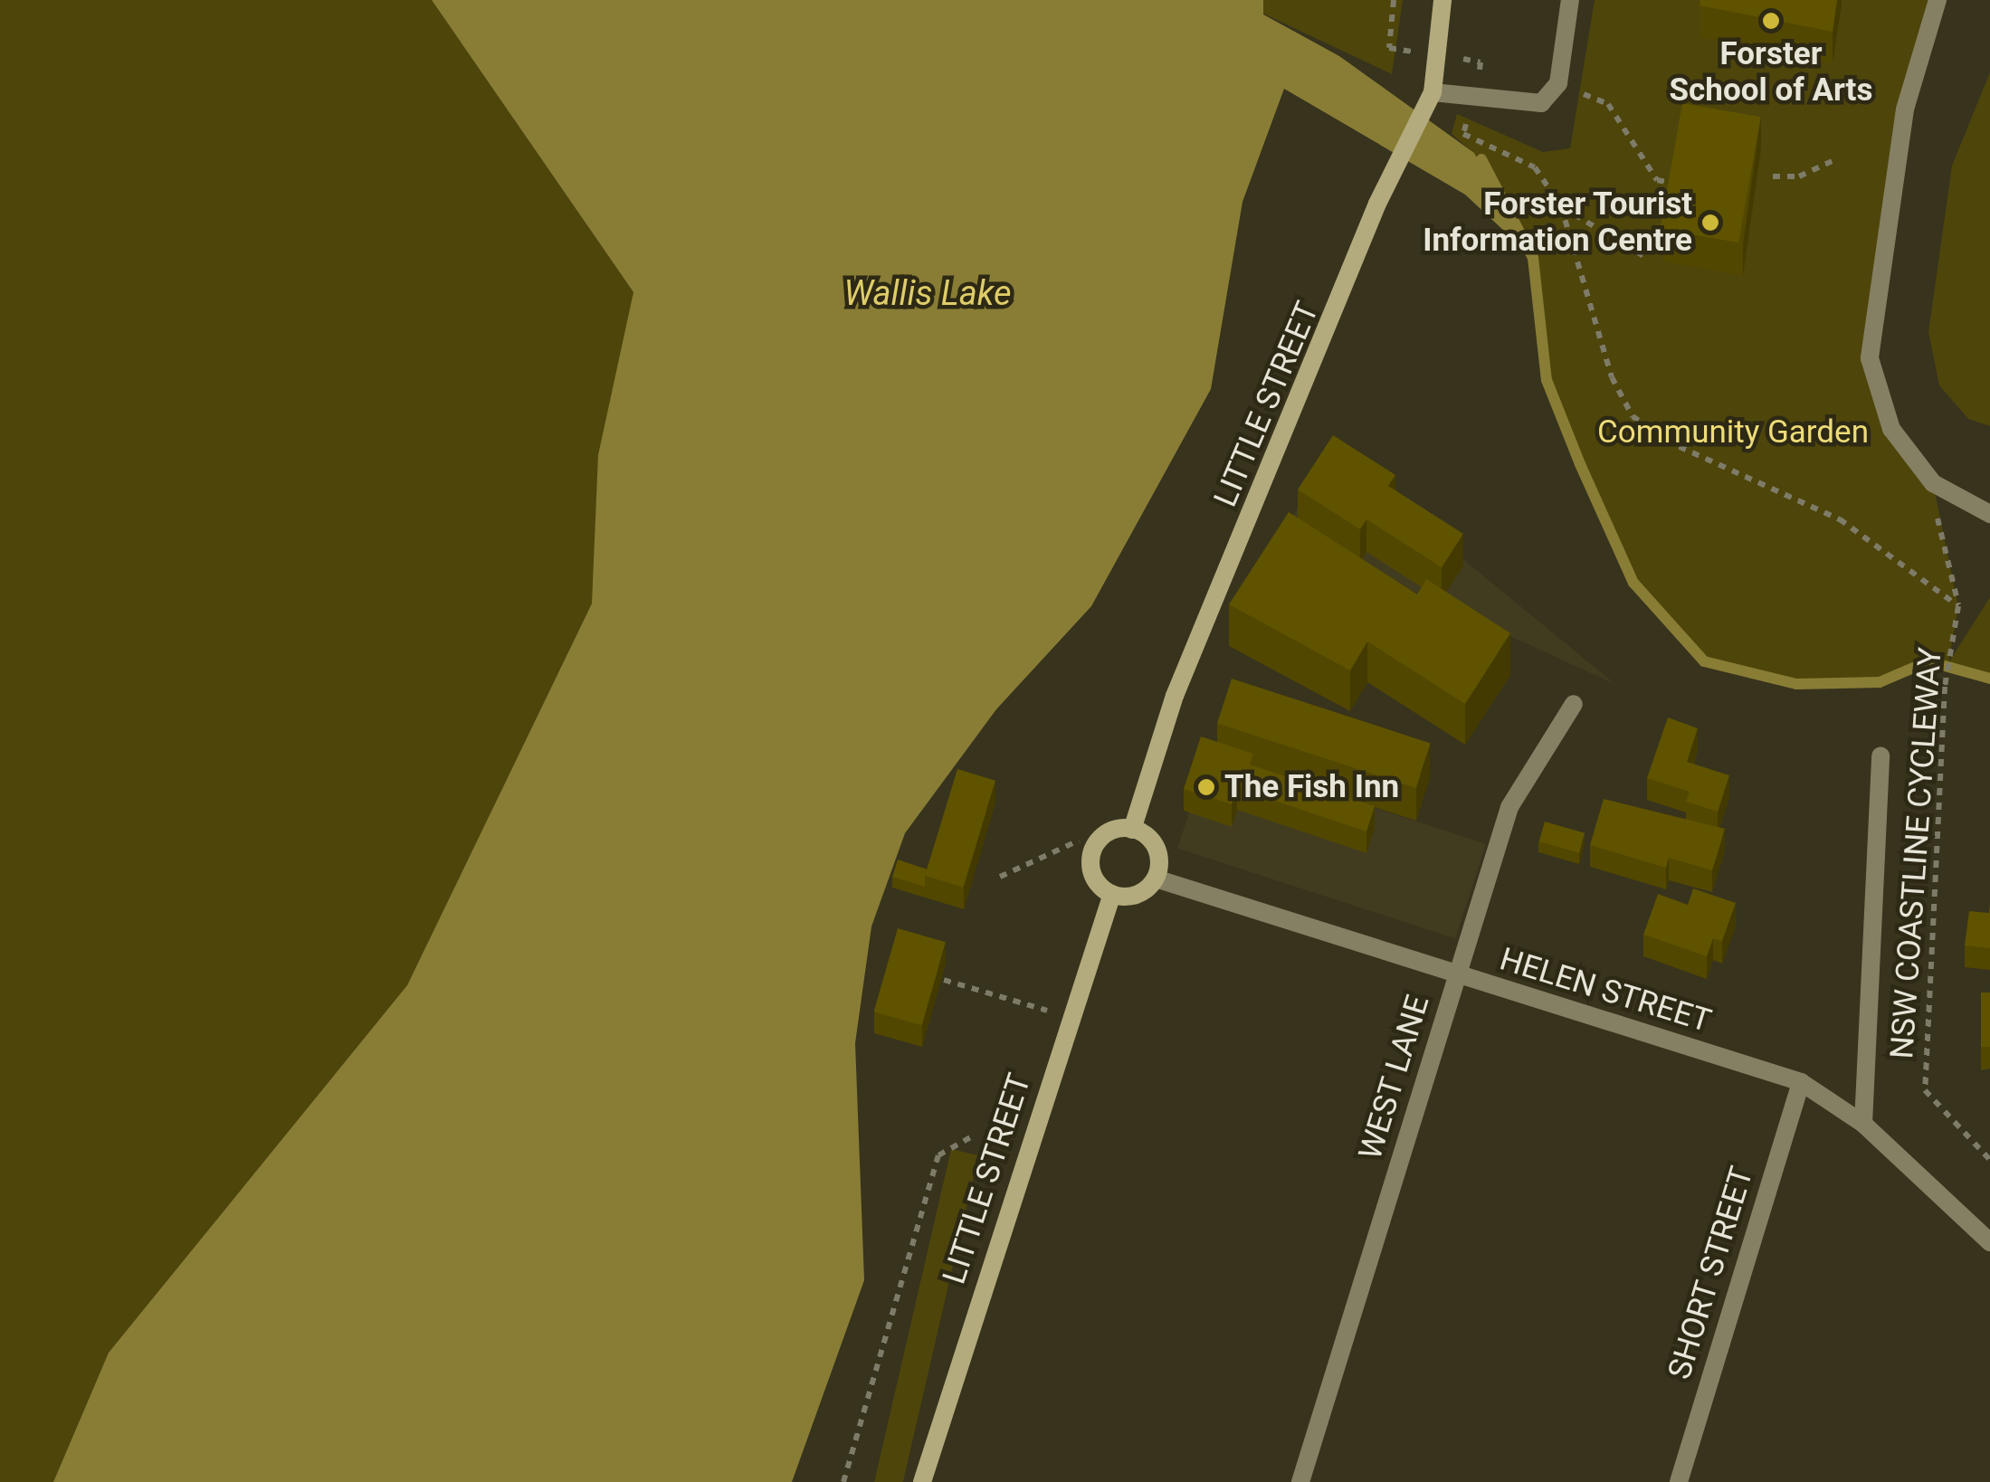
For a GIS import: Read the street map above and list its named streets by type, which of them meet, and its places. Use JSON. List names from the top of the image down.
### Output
{
  "streets": {
    "street": [
      "LITTLE STREET",
      "HELEN STREET",
      "WEST LANE",
      "SHORT STREET"
    ],
    "path": ["NSW COASTLINE CYCLEWAY"]
  },
  "crossings": [
    ["LITTLE STREET", "HELEN STREET"],
    ["HELEN STREET", "WEST LANE"],
    ["HELEN STREET", "SHORT STREET"]
  ],
  "water": ["Wallis Lake"],
  "parks": ["Community Garden"],
  "places": ["Forster School of Arts", "Forster Tourist Information Centre", "The Fish Inn"]
}
